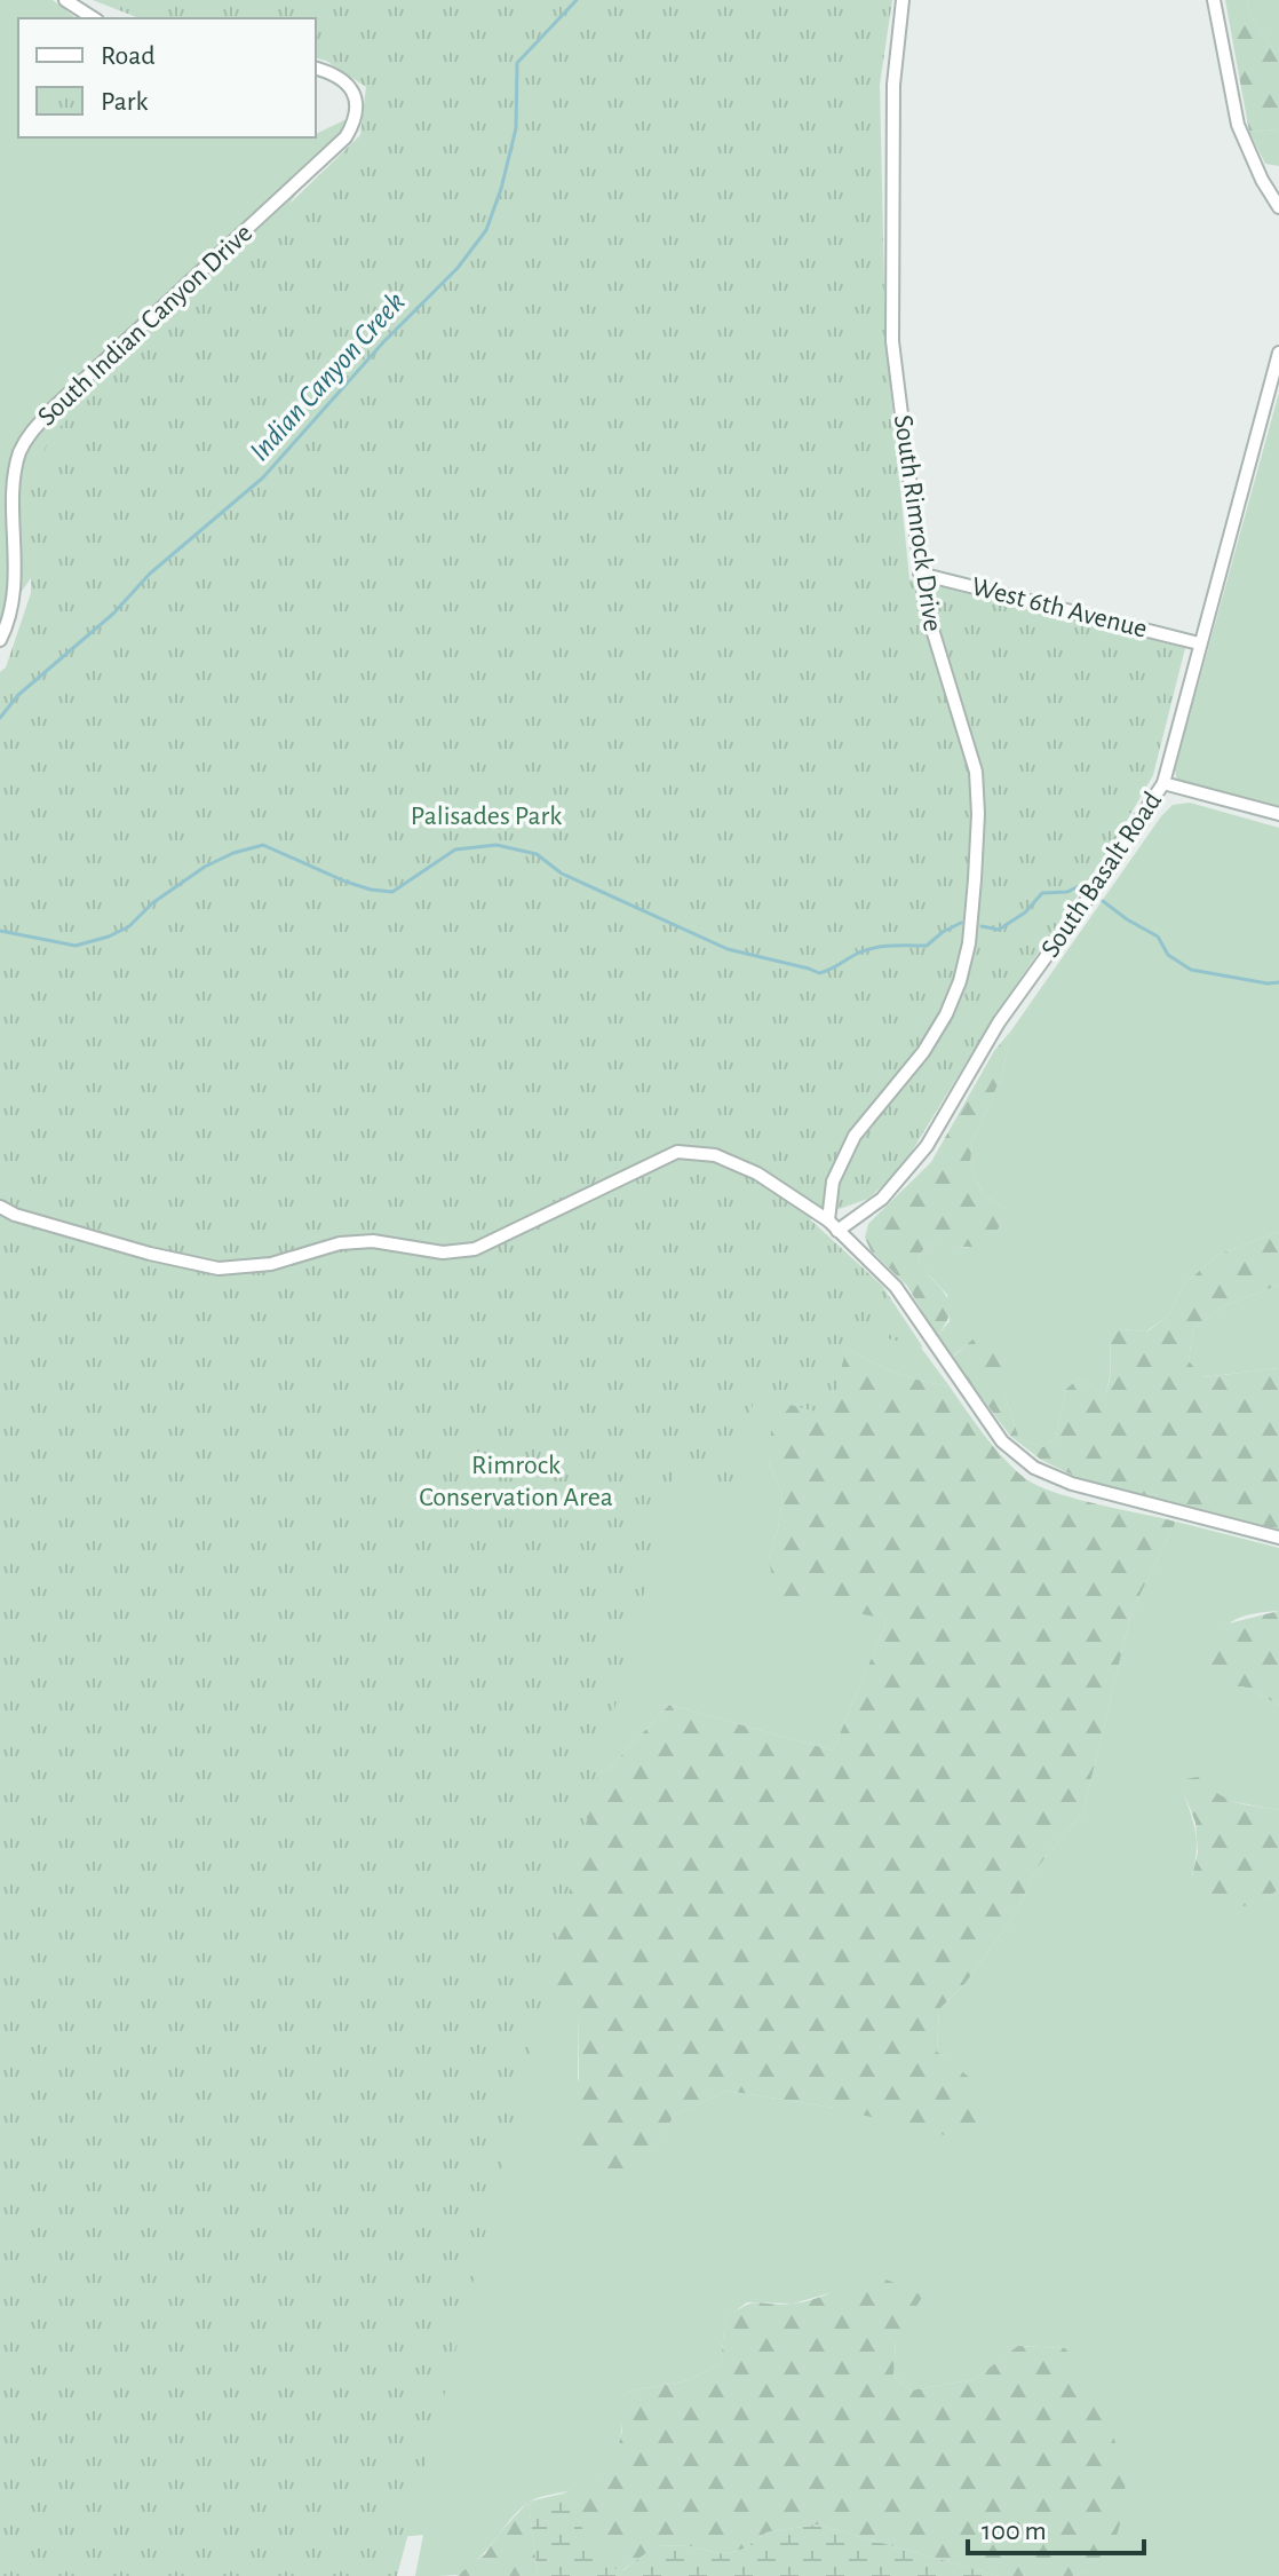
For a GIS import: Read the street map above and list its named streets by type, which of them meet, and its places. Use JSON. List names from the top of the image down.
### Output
{
  "streets": {
    "street": [
      "South Indian Canyon Drive",
      "South Rimrock Drive",
      "West 6th Avenue",
      "South Basalt Road"
    ]
  },
  "crossings": [
    ["South Rimrock Drive", "West 6th Avenue"],
    ["West 6th Avenue", "South Basalt Road"]
  ],
  "water": ["Indian Canyon Creek"],
  "parks": ["Palisades Park", "Rimrock Conservation Area"],
  "legend": ["Road", "Park"],
  "scale_bar": "100 m"
}
